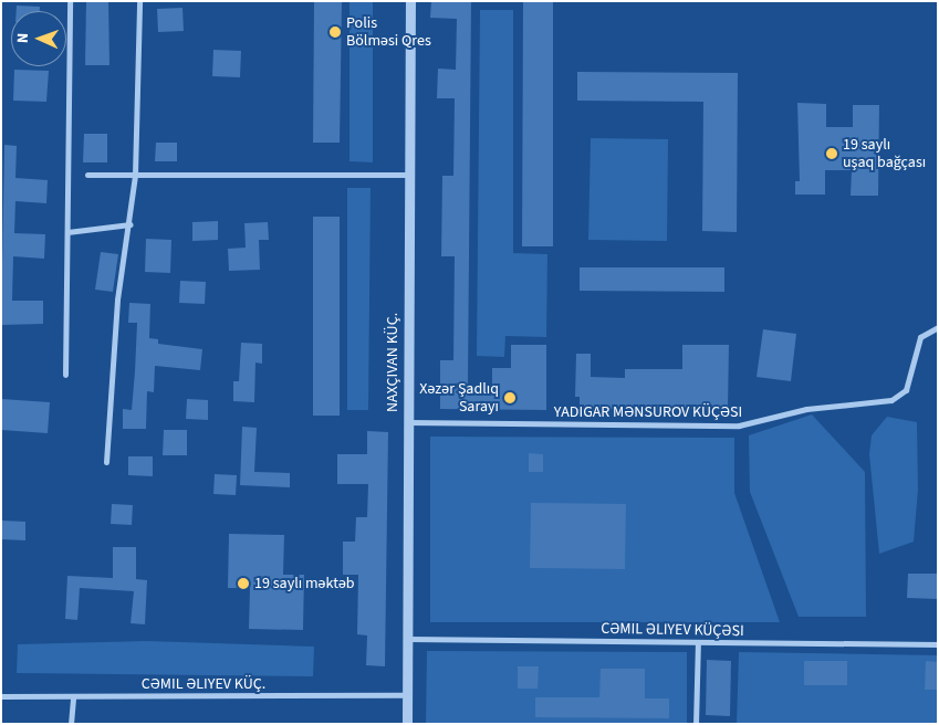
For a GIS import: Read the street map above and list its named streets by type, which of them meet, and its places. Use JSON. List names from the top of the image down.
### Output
{
  "streets": {
    "street": ["YADIGAR MƏNSUROV KÜÇƏSI", "CƏMIL ƏLIYEV KÜÇƏSI", "CƏMIL ƏLIYEV KÜÇ."]
  },
  "places": [
    "Polis Bölməsi Qres",
    "19 saylı uşaq bağçası",
    "Xəzər Şadlıq Sarayı",
    "19 saylı məktəb"
  ],
  "north": "left"
}
